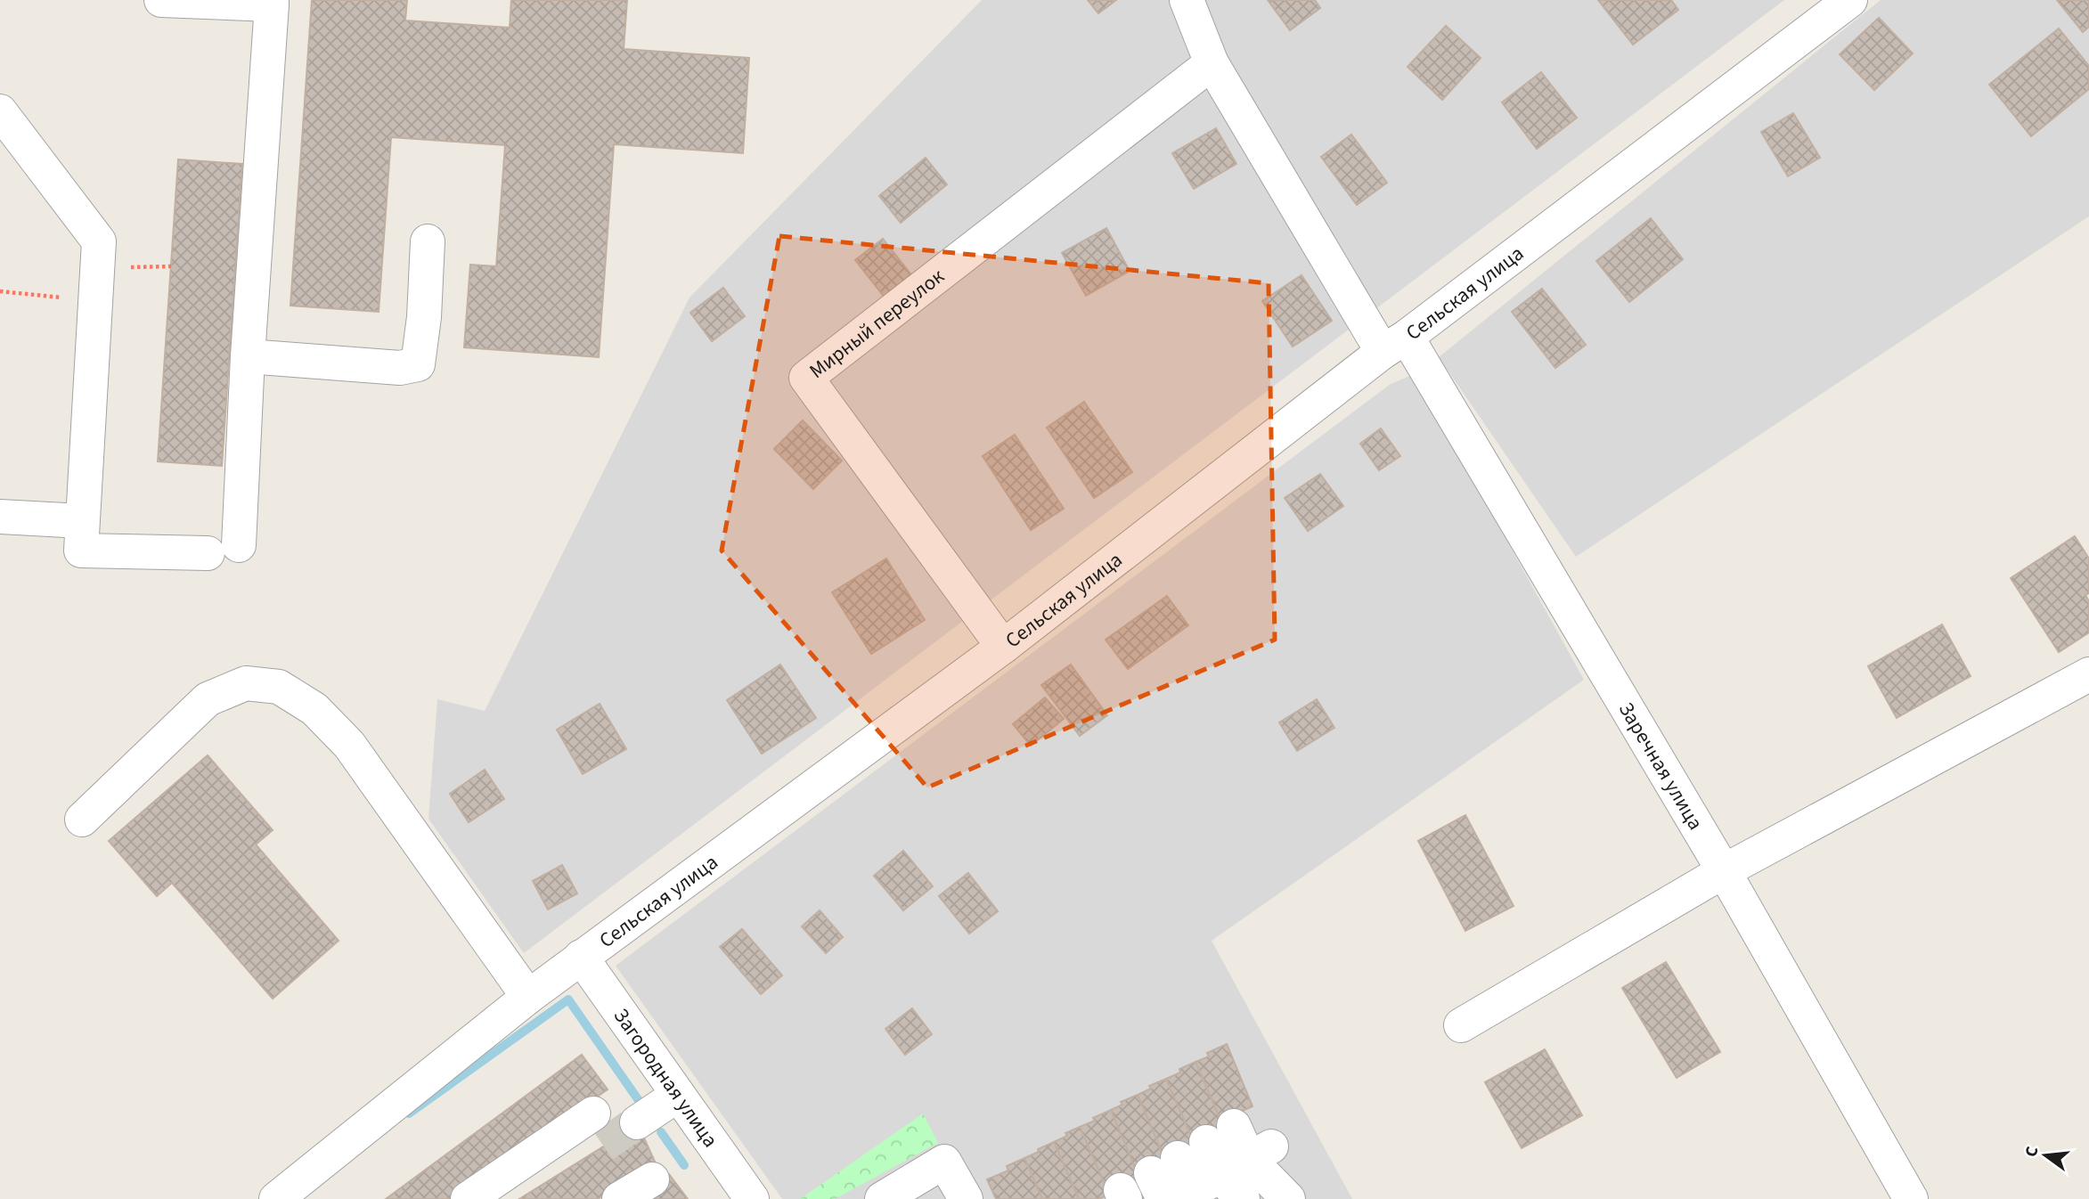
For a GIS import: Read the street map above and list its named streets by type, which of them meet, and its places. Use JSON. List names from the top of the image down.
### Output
{
  "streets": {
    "street": [
      "Сельская улица",
      "Мирный переулок",
      "Заречная улица",
      "Загородная улица"
    ]
  },
  "crossings": [
    ["Сельская улица", "Мирный переулок"],
    ["Сельская улица", "Заречная улица"],
    ["Сельская улица", "Загородная улица"]
  ],
  "north": "left"
}
